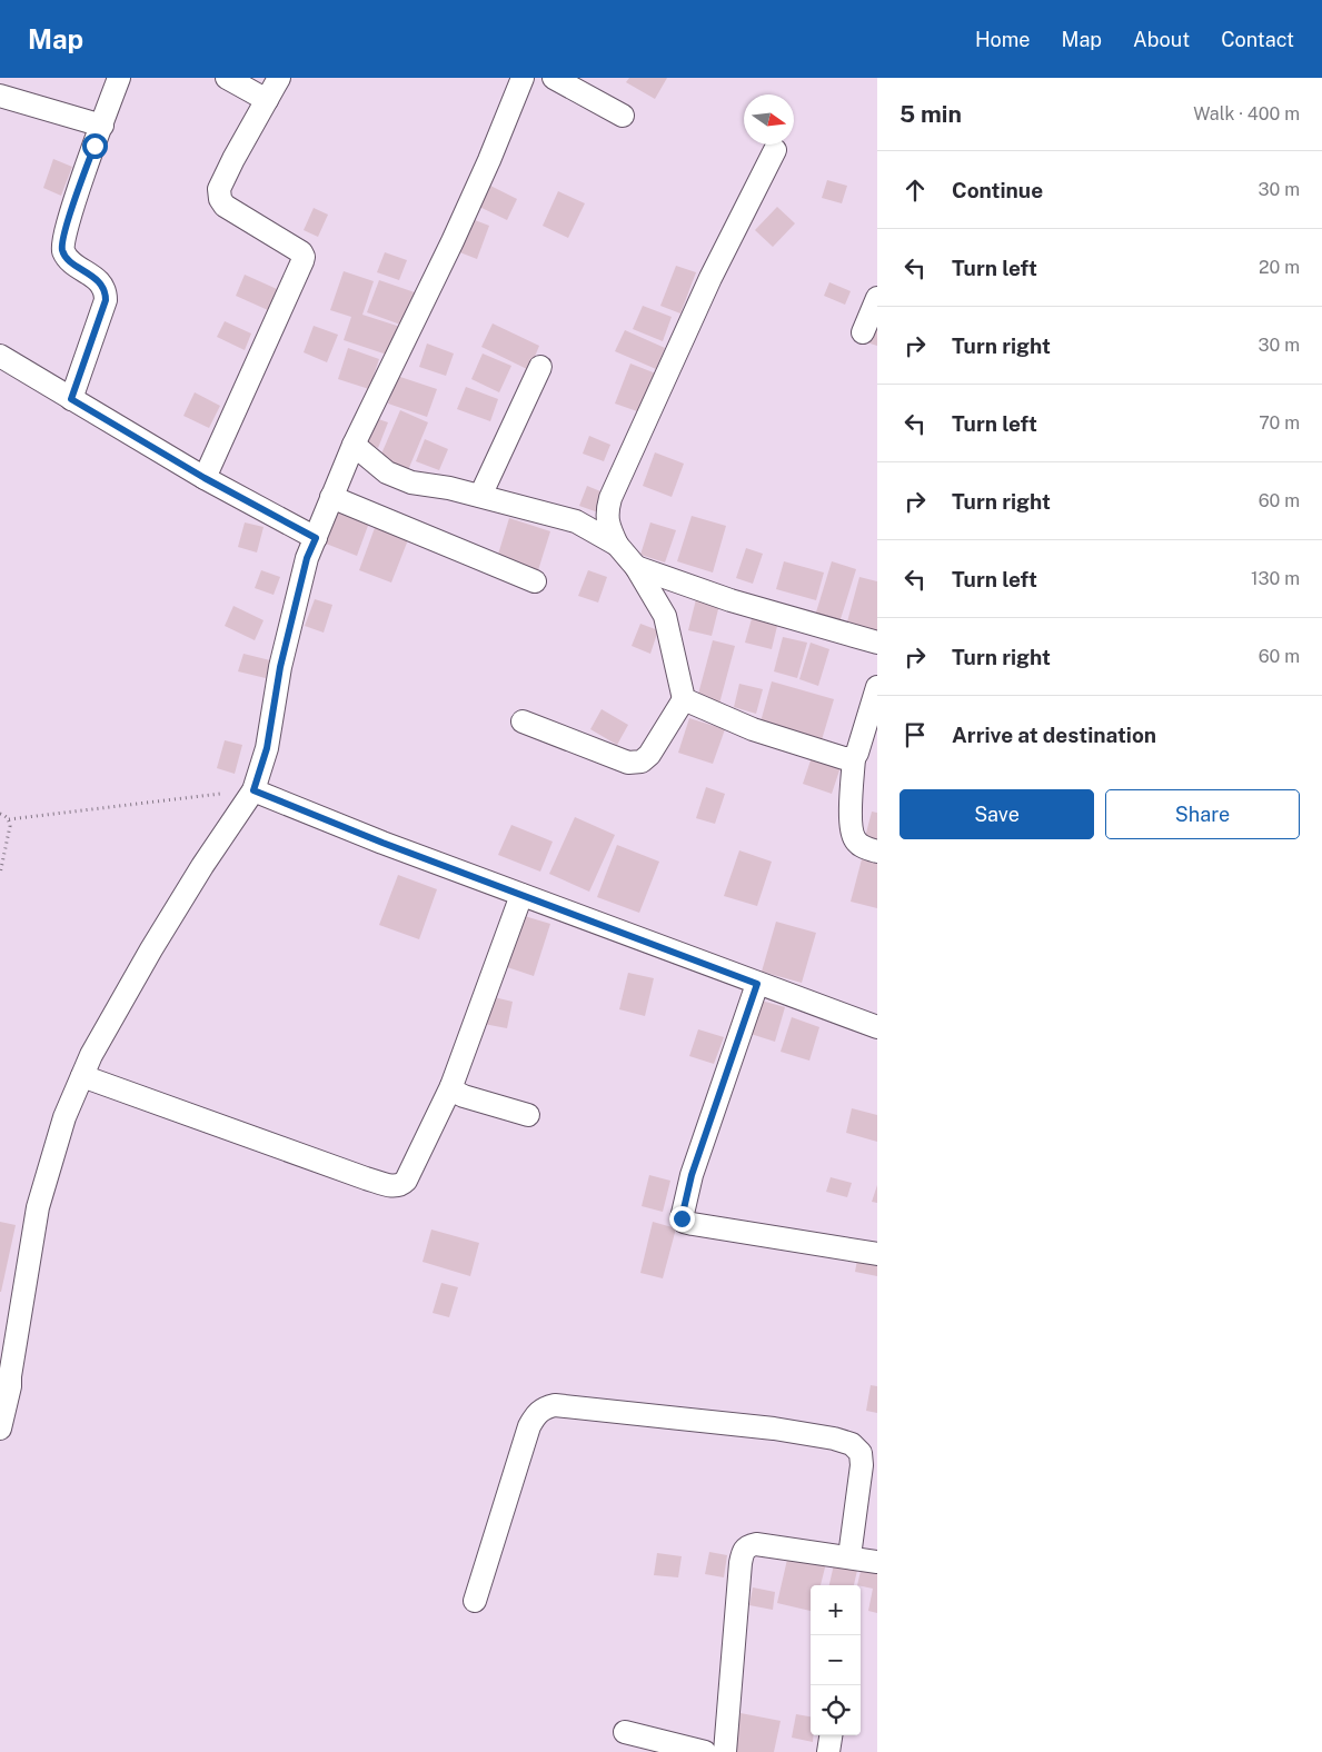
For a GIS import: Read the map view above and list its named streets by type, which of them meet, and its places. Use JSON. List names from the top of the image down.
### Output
{
  "north": "right",
  "page": {
    "header": "Map",
    "nav": [
      "Home",
      "Map",
      "About",
      "Contact"
    ],
    "heading": ["5 min", "Walk · 400 m"],
    "list": [
      ["Continue", "30 m"],
      ["Turn left", "20 m"],
      ["Turn right", "30 m"],
      ["Turn left", "70 m"],
      ["Turn right", "60 m"],
      ["Turn left", "130 m"],
      ["Turn right", "60 m"],
      "Arrive at destination"
    ],
    "buttons": ["Save", "Share"],
    "map_buttons": ["+", "−"]
  }
}
